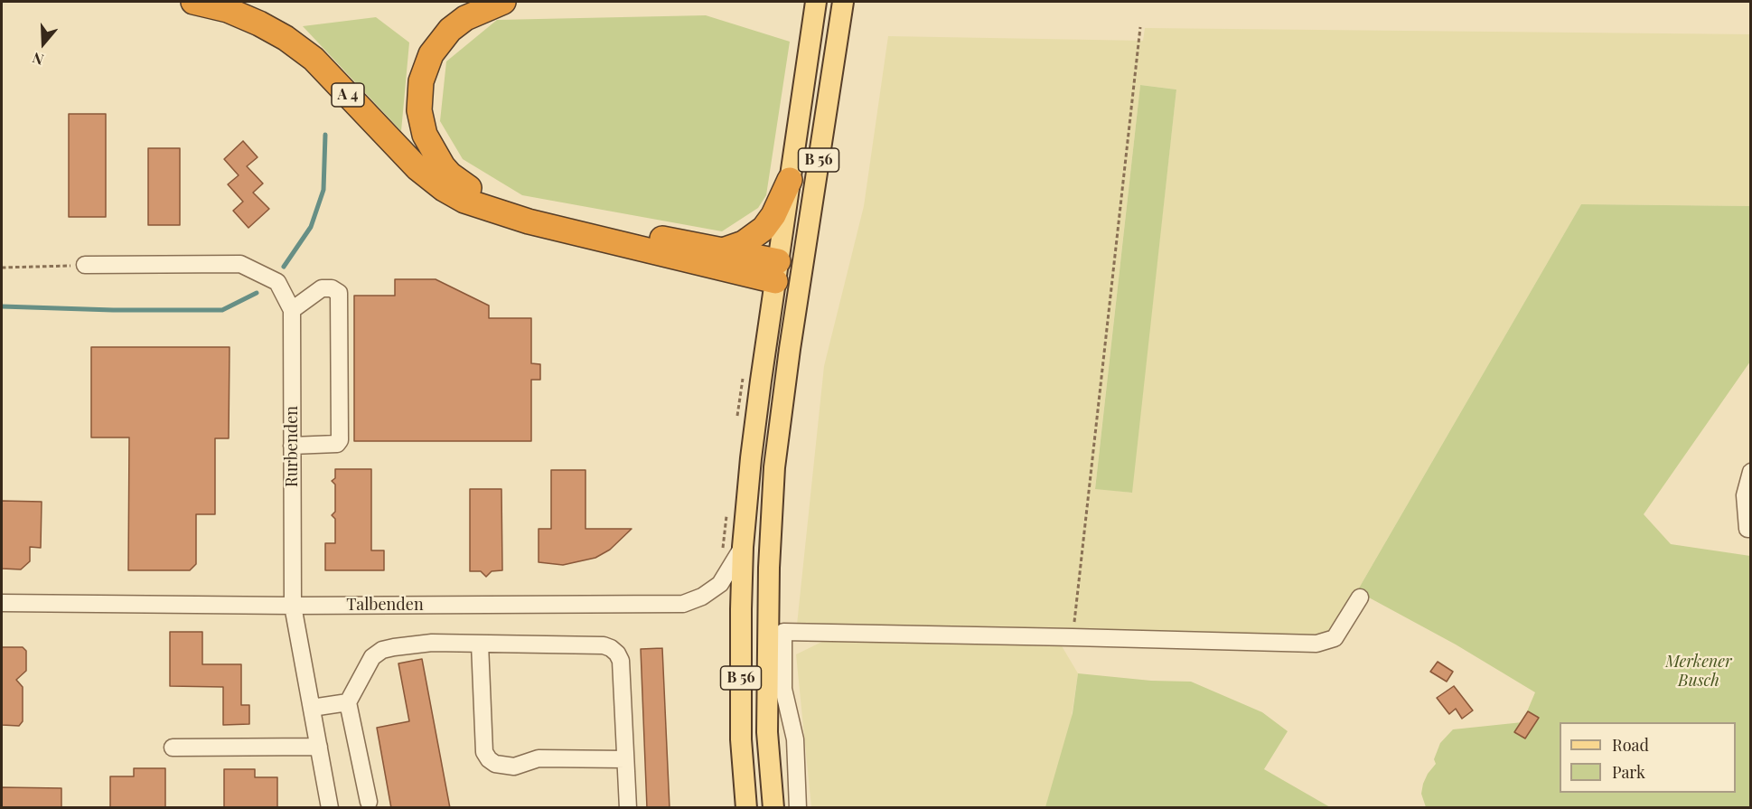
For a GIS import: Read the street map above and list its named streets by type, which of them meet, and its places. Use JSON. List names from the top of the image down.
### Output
{
  "streets": {
    "highway": ["A 4"],
    "main road": ["B 56"],
    "street": ["Rurbenden", "Talbenden"]
  },
  "crossings": [
    ["A 4", "B 56"],
    ["B 56", "Talbenden"],
    ["Rurbenden", "Talbenden"]
  ],
  "parks": ["Merkener Busch"],
  "legend": ["Road", "Park"],
  "north": "bottom"
}
